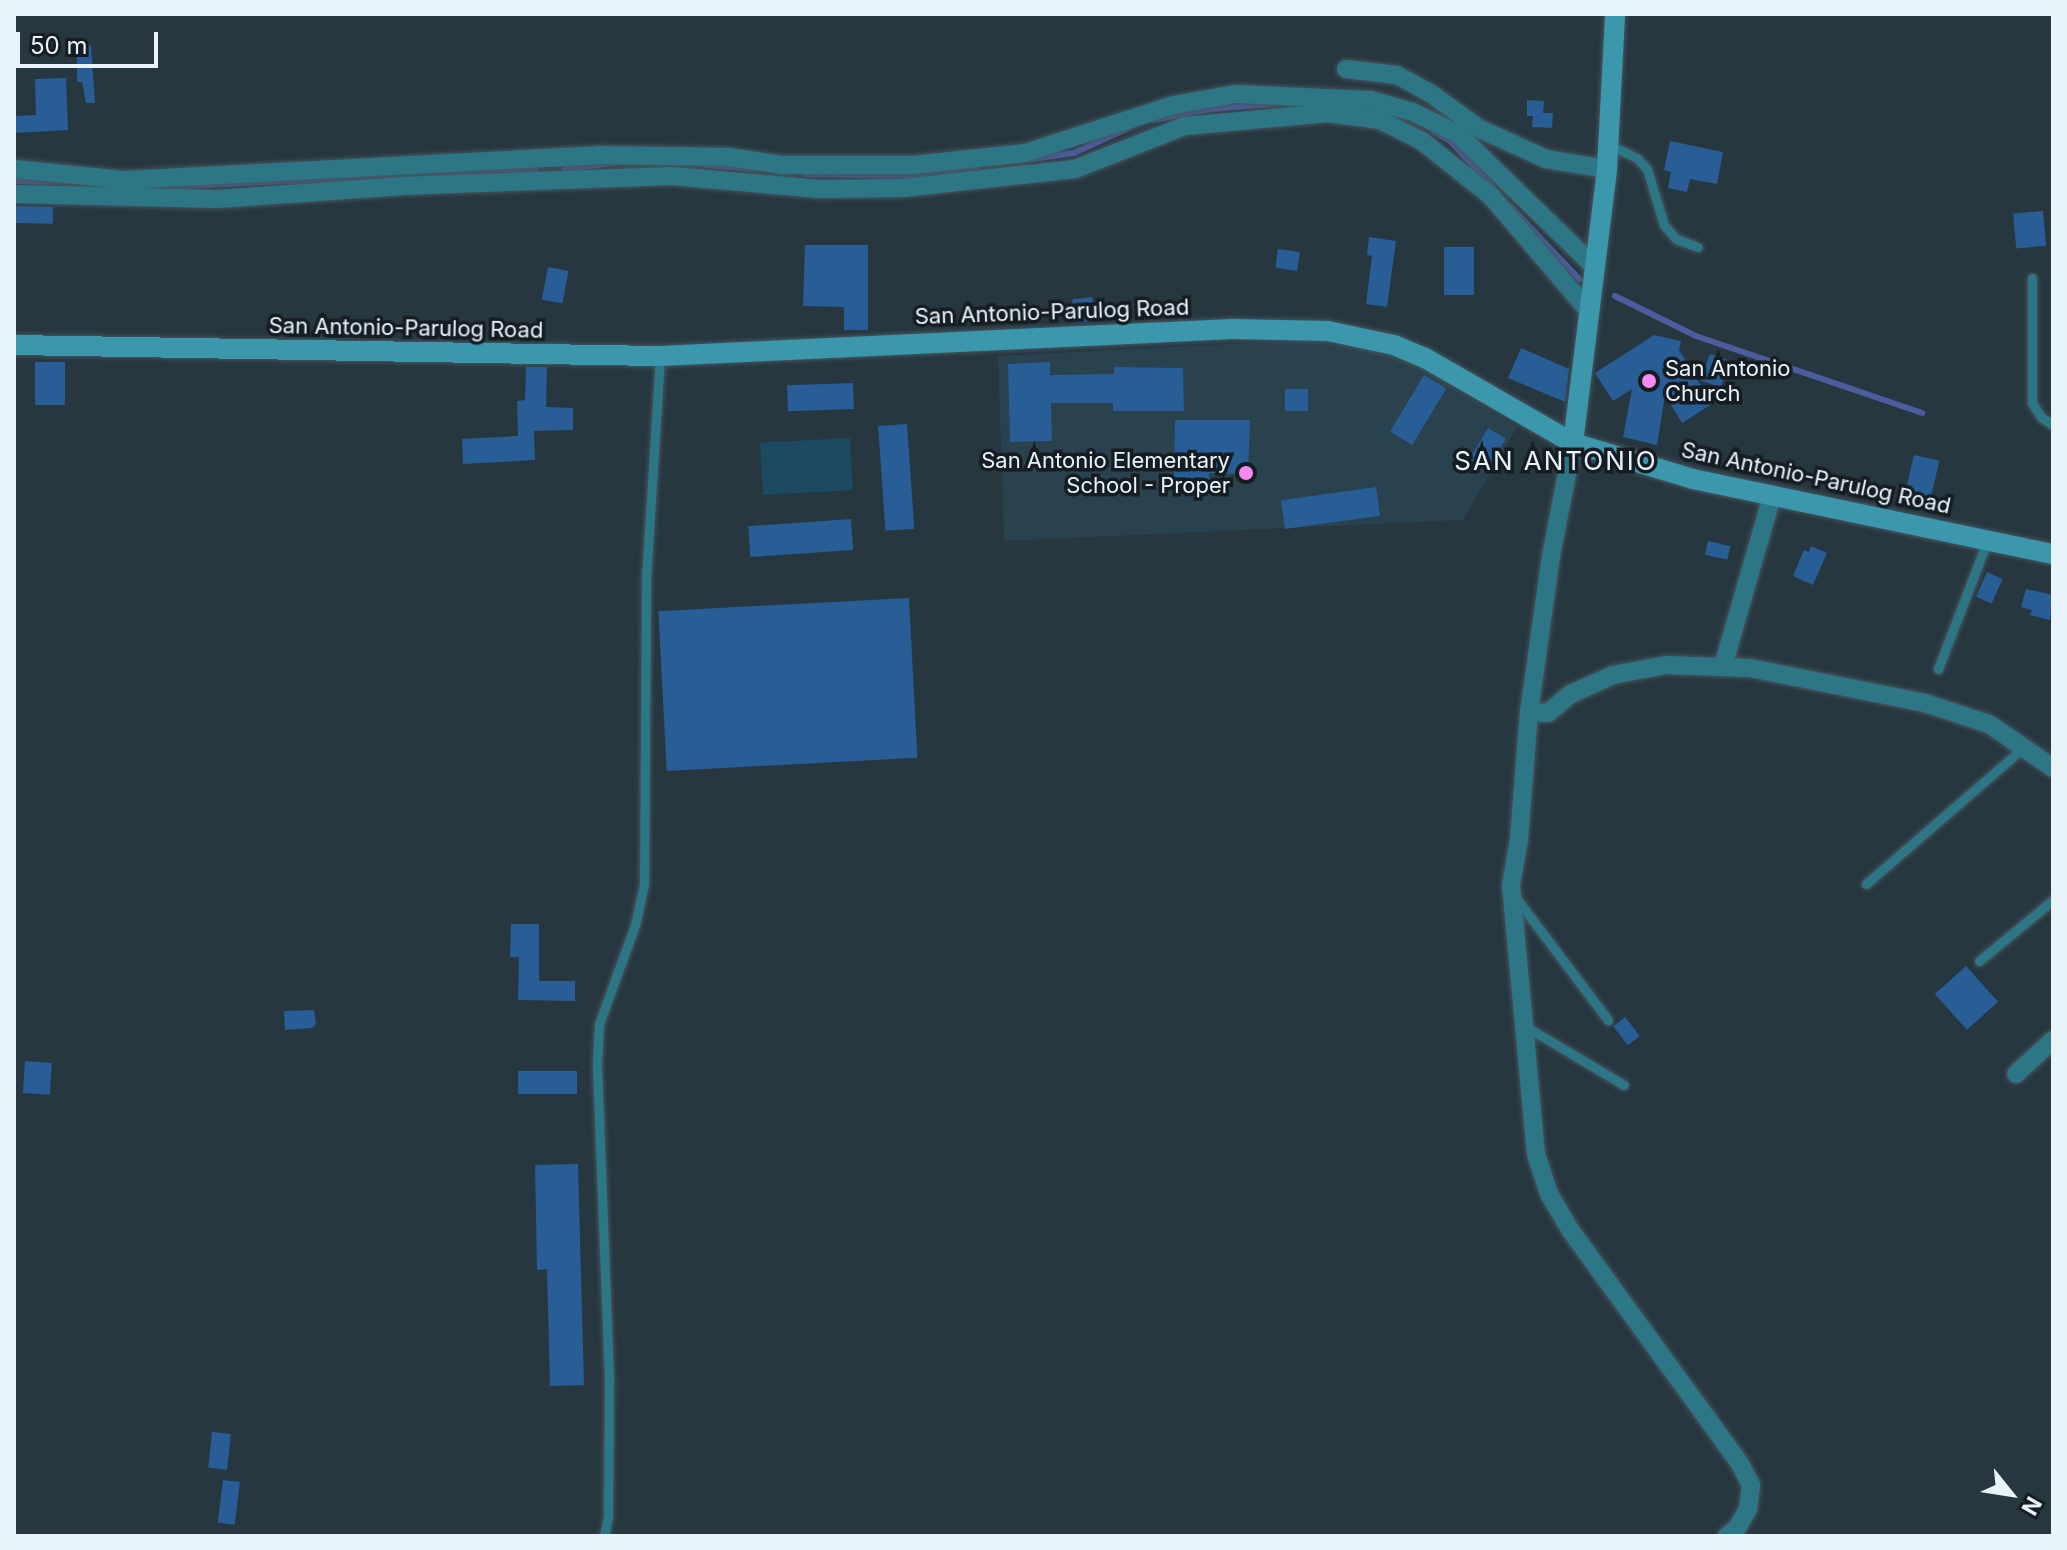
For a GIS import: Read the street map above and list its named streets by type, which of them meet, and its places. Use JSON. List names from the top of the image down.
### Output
{
  "streets": {
    "street": ["San Antonio-Parulog Road"]
  },
  "districts": ["SAN ANTONIO"],
  "places": ["San Antonio Church", "San Antonio Elementary School - Proper"],
  "scale_bar": "50 m",
  "north": "bottom right"
}
